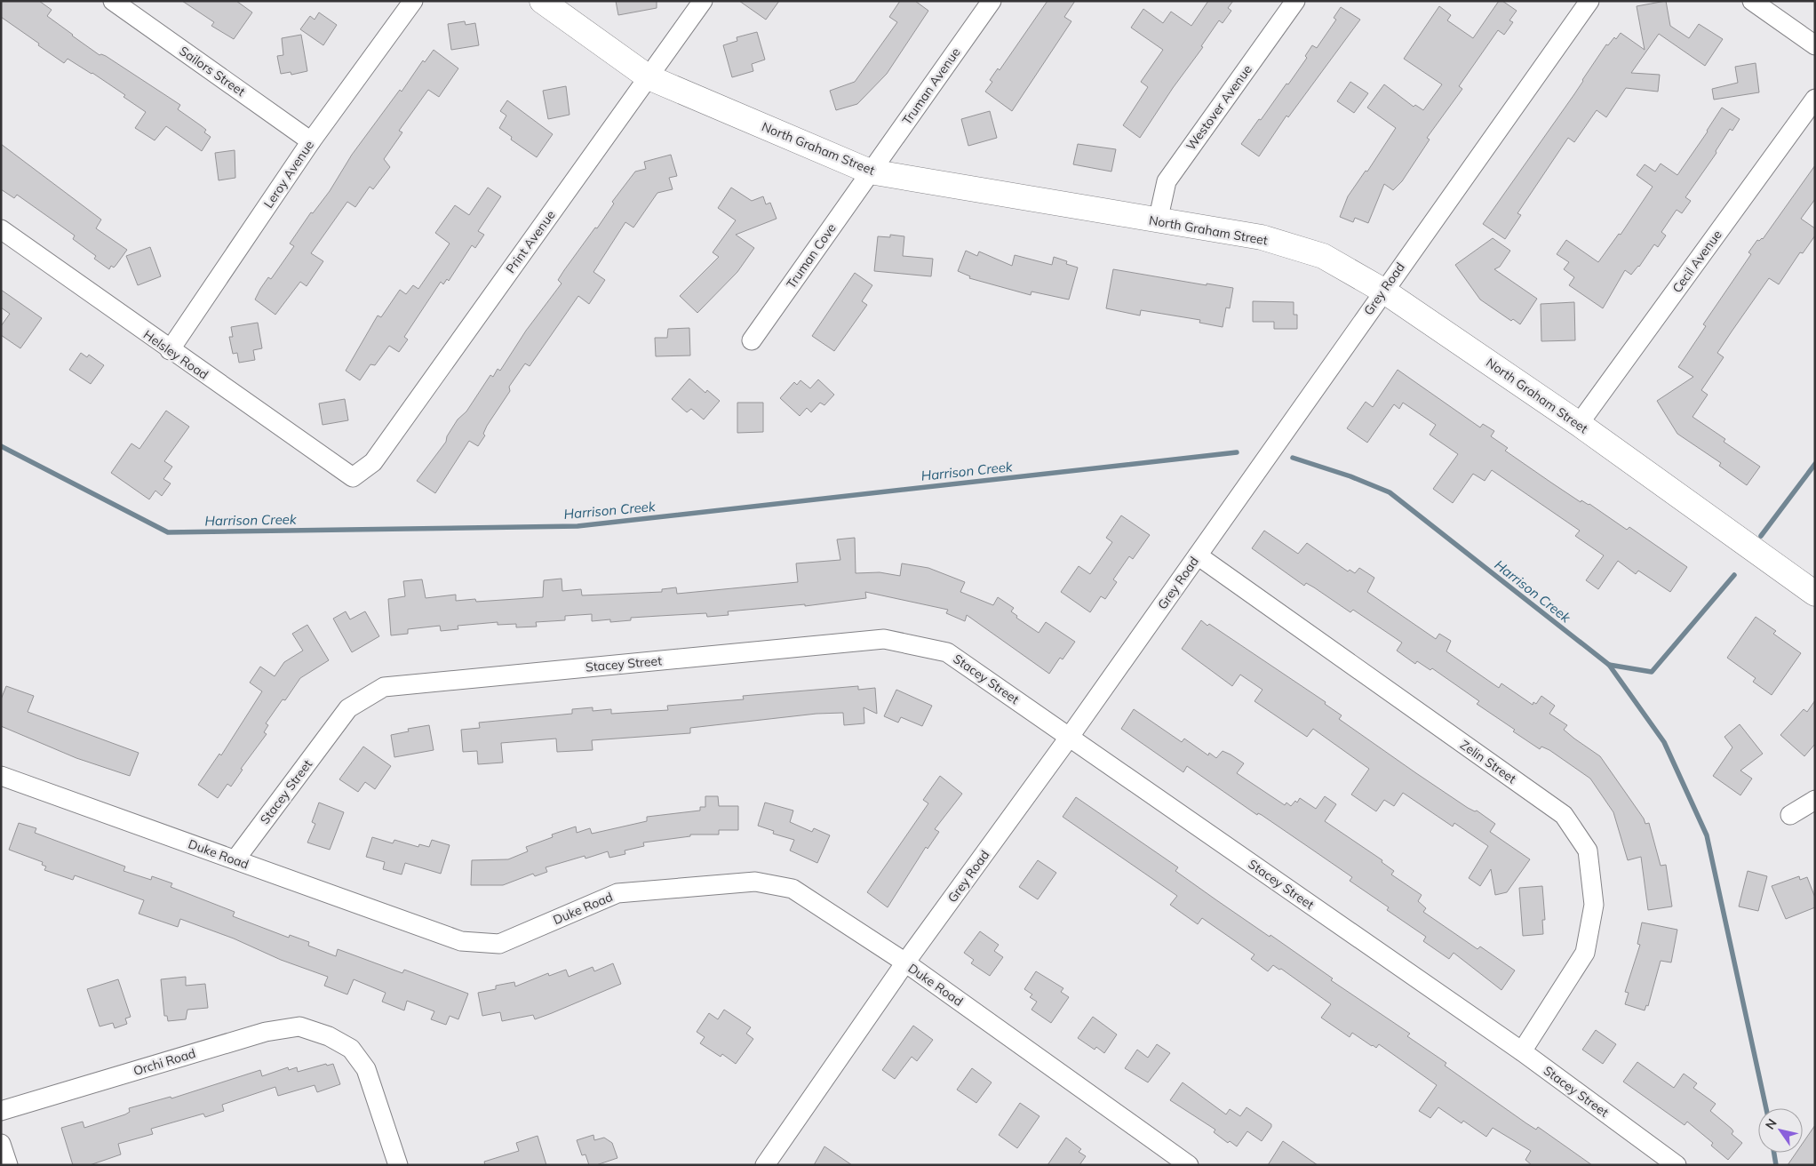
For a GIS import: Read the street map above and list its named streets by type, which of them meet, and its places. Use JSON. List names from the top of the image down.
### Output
{
  "streets": {
    "main road": ["North Graham Street"],
    "street": [
      "Sailors Street",
      "Truman Avenue",
      "Westover Avenue",
      "Leroy Avenue",
      "Print Avenue",
      "Truman Cove",
      "Cecil Avenue",
      "Grey Road",
      "Helsley Road",
      "Stacey Street",
      "Zelin Street",
      "Duke Road",
      "Orchi Road"
    ]
  },
  "crossings": [
    ["Sailors Street", "Leroy Avenue"],
    ["Truman Avenue", "North Graham Street"],
    ["Truman Avenue", "Truman Cove"],
    ["Westover Avenue", "North Graham Street"],
    ["North Graham Street", "Print Avenue"],
    ["North Graham Street", "Truman Cove"],
    ["North Graham Street", "Cecil Avenue"],
    ["North Graham Street", "Grey Road"],
    ["Leroy Avenue", "Helsley Road"],
    ["Print Avenue", "Helsley Road"],
    ["Grey Road", "Stacey Street"],
    ["Grey Road", "Zelin Street"],
    ["Grey Road", "Duke Road"],
    ["Stacey Street", "Zelin Street"],
    ["Stacey Street", "Duke Road"]
  ],
  "water": ["Harrison Creek"],
  "north": "top left"
}
